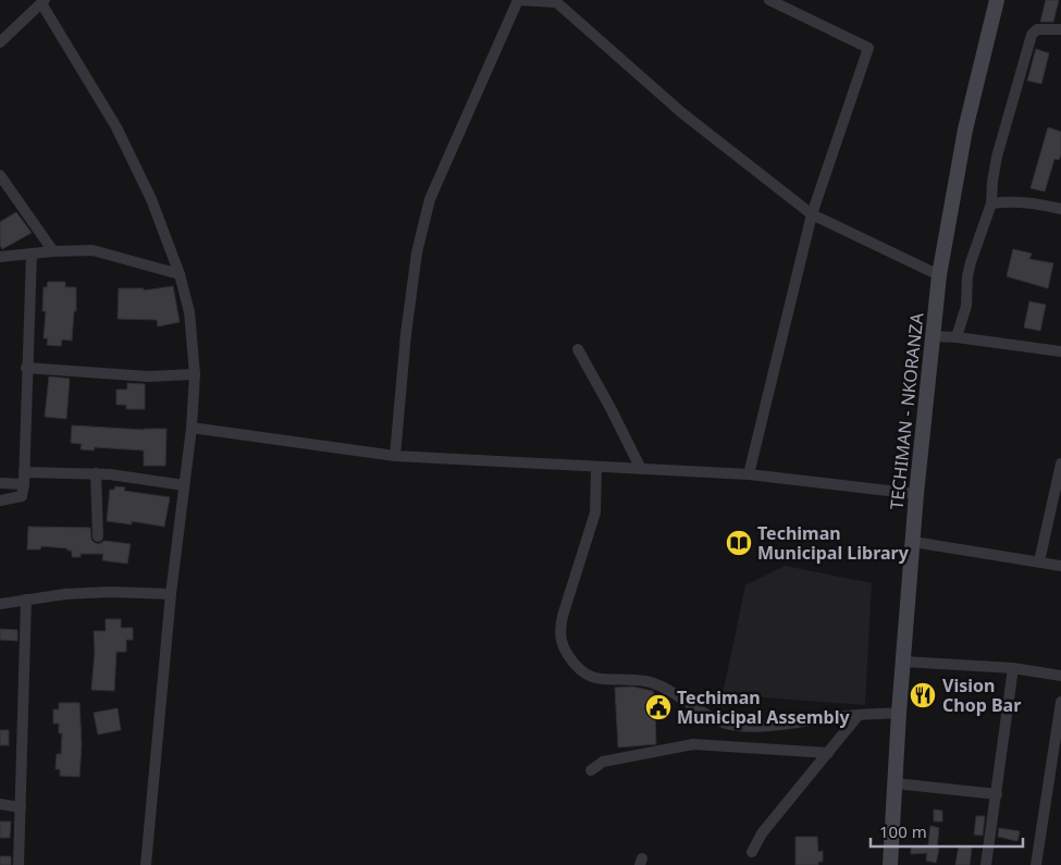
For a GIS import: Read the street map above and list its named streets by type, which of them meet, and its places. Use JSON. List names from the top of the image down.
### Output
{
  "streets": {
    "main road": ["TECHIMAN - NKORANZA"]
  },
  "places": {
    "library": ["Techiman Municipal Library"],
    "restaurant": ["Vision Chop Bar"],
    "public building": ["Techiman Municipal Assembly"]
  },
  "scale_bar": "100 m"
}
